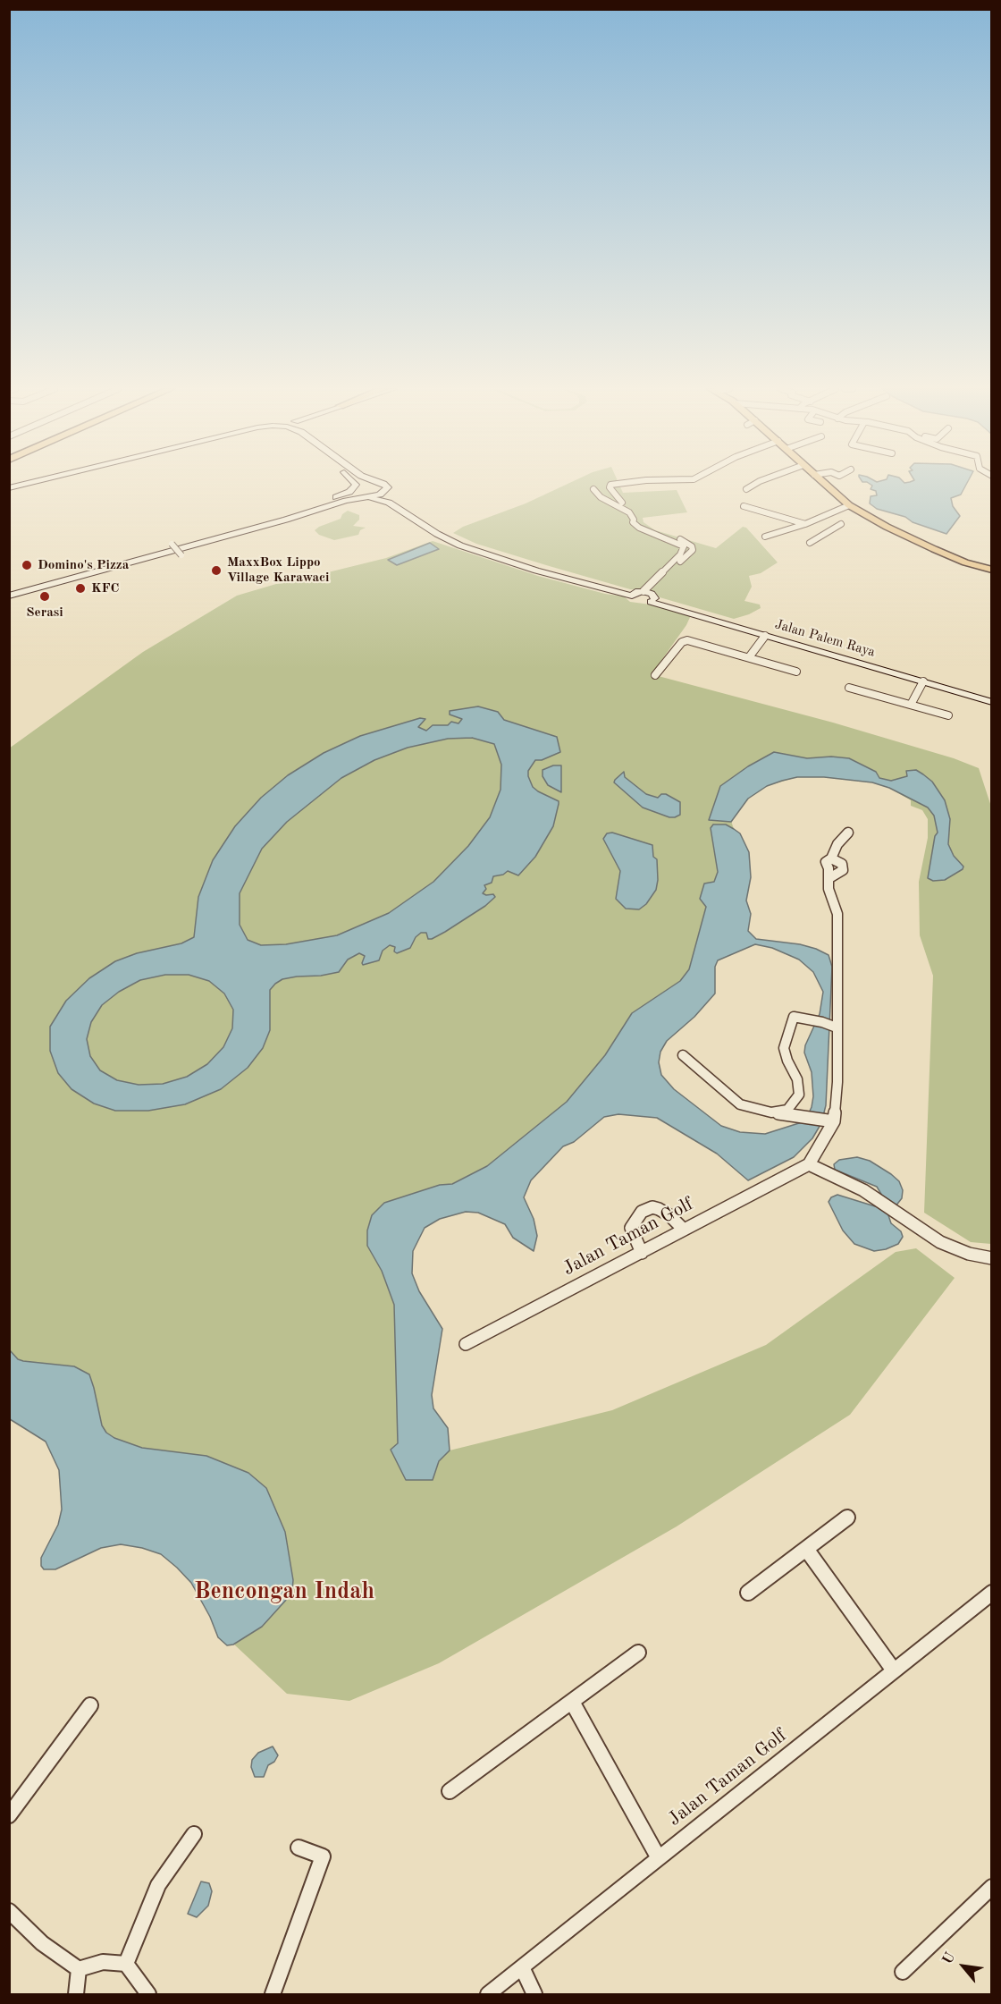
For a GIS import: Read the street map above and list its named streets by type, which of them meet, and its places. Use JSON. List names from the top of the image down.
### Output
{
  "streets": {
    "street": ["Jalan Palem Raya", "Jalan Taman Golf"]
  },
  "districts": ["Bencongan Indah"],
  "places": [
    "Domino's Pizza",
    "MaxxBox Lippo Village Karawaci",
    "KFC",
    "Serasi"
  ],
  "north": "top left"
}
